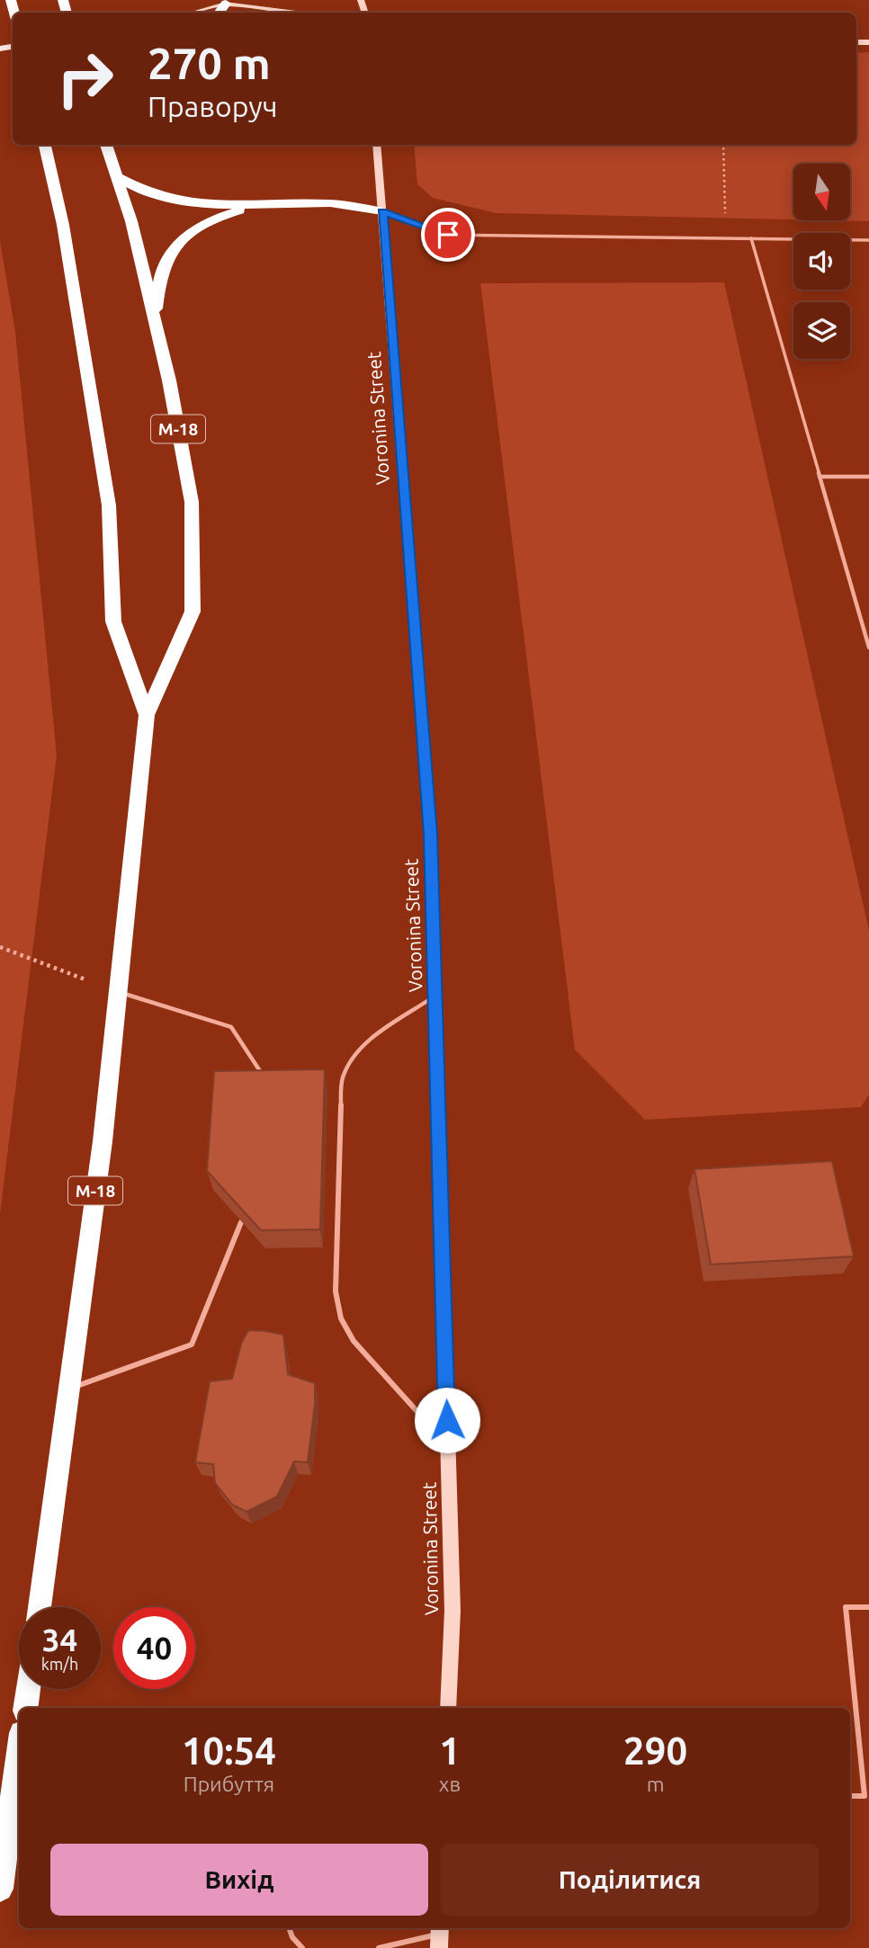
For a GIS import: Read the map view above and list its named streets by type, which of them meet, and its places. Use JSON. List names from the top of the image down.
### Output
{
  "streets": {
    "highway": ["М-18"],
    "street": ["Voronina Street"]
  },
  "north": "bottom",
  "page": {
    "turn": ["270 m", "Праворуч"],
    "speed": "34 km/h",
    "limit": "40",
    "eta": [
      "10:54",
      "Прибуття",
      "1",
      "хв",
      "290",
      "m"
    ],
    "buttons": ["Вихід", "Поділитися"]
  }
}
